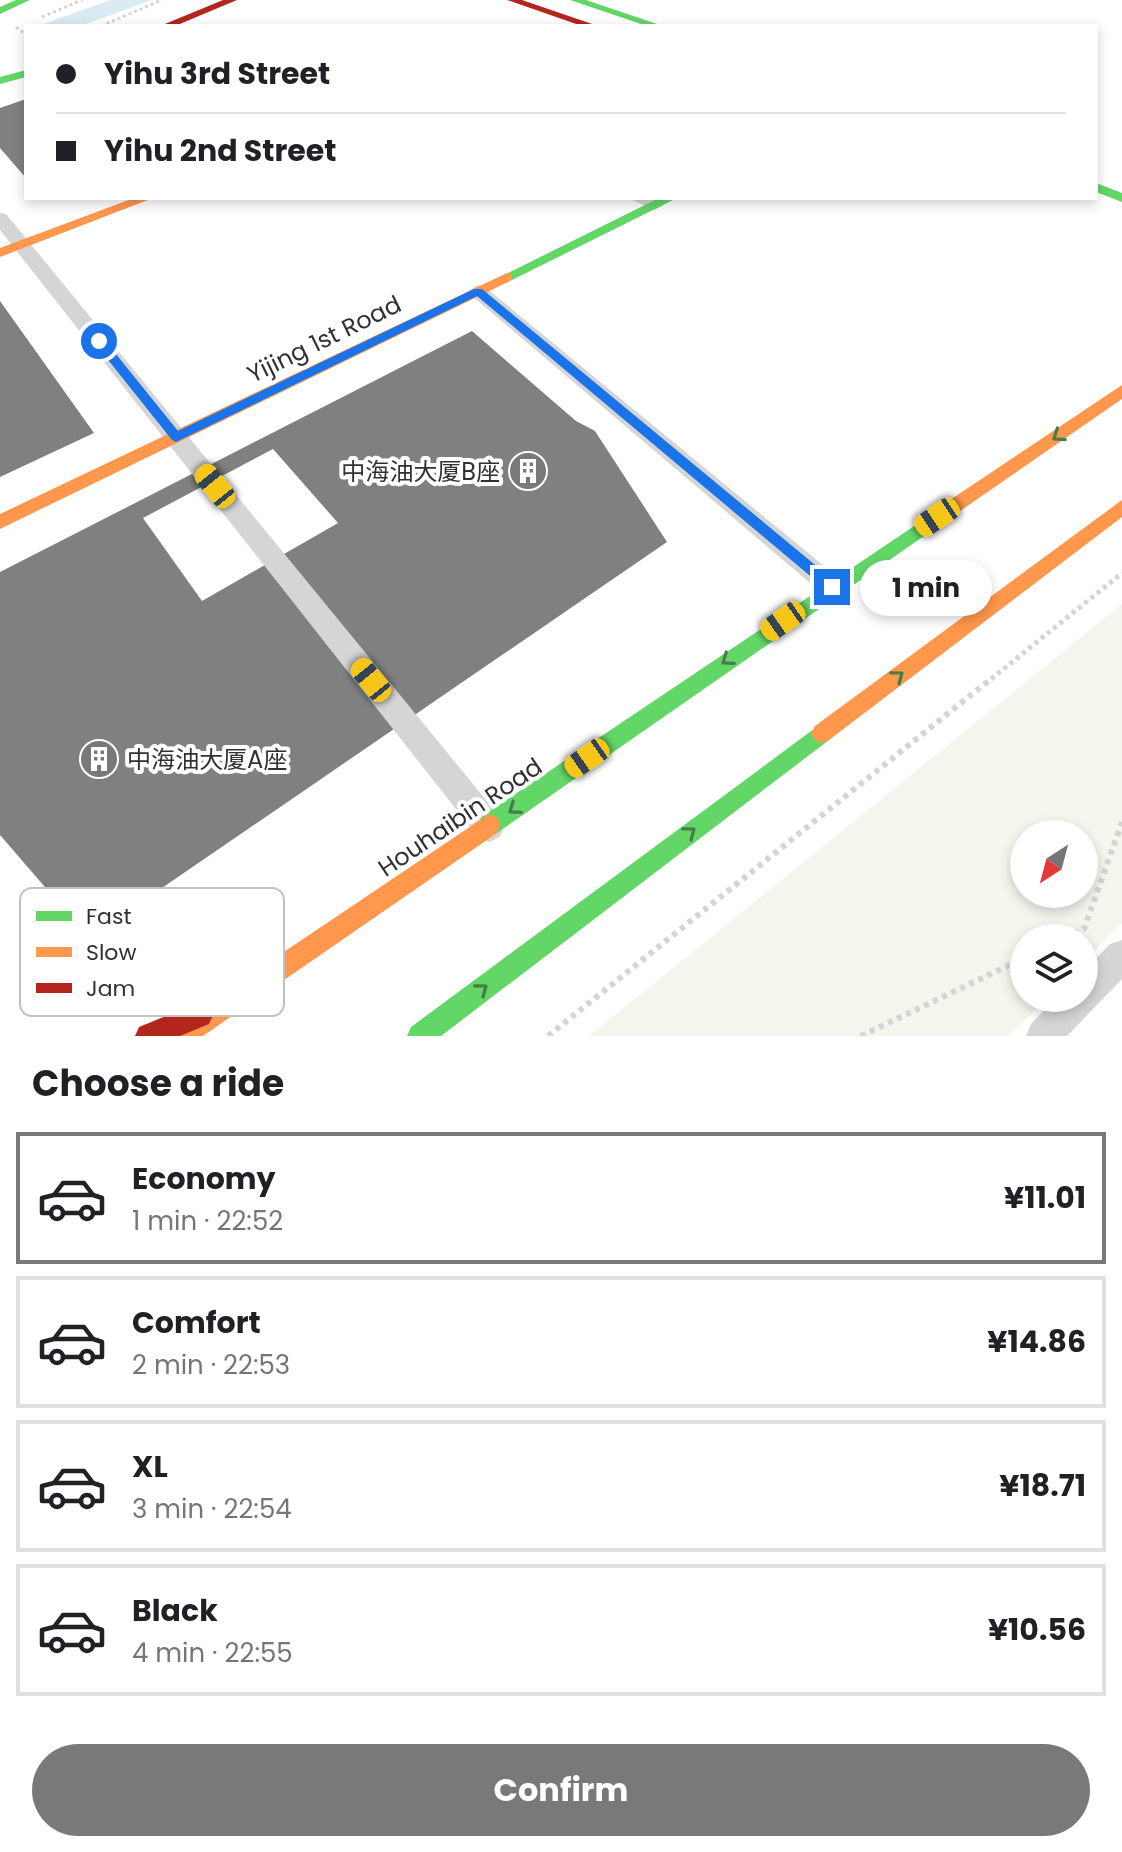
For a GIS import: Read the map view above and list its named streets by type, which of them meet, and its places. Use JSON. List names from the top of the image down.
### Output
{
  "streets": {
    "main road": ["Yijing 1st Road", "Houhaibin Road"]
  },
  "places": {
    "building": ["中海油大厦B座", "中海油大厦A座"]
  },
  "legend": ["Fast", "Slow", "Jam"],
  "north": "bottom left",
  "page": {
    "banner": ["Yihu 3rd Street", "Yihu 2nd Street"],
    "bubble": "1 min",
    "heading": "Choose a ride",
    "list": [
      {
        "name": "Economy",
        "note": "1 min · 22:52",
        "value": "¥11.01"
      },
      {
        "name": "Comfort",
        "note": "2 min · 22:53",
        "value": "¥14.86"
      },
      {
        "name": "XL",
        "note": "3 min · 22:54",
        "value": "¥18.71"
      },
      {
        "name": "Black",
        "note": "4 min · 22:55",
        "value": "¥10.56"
      }
    ],
    "buttons": "Confirm"
  }
}
